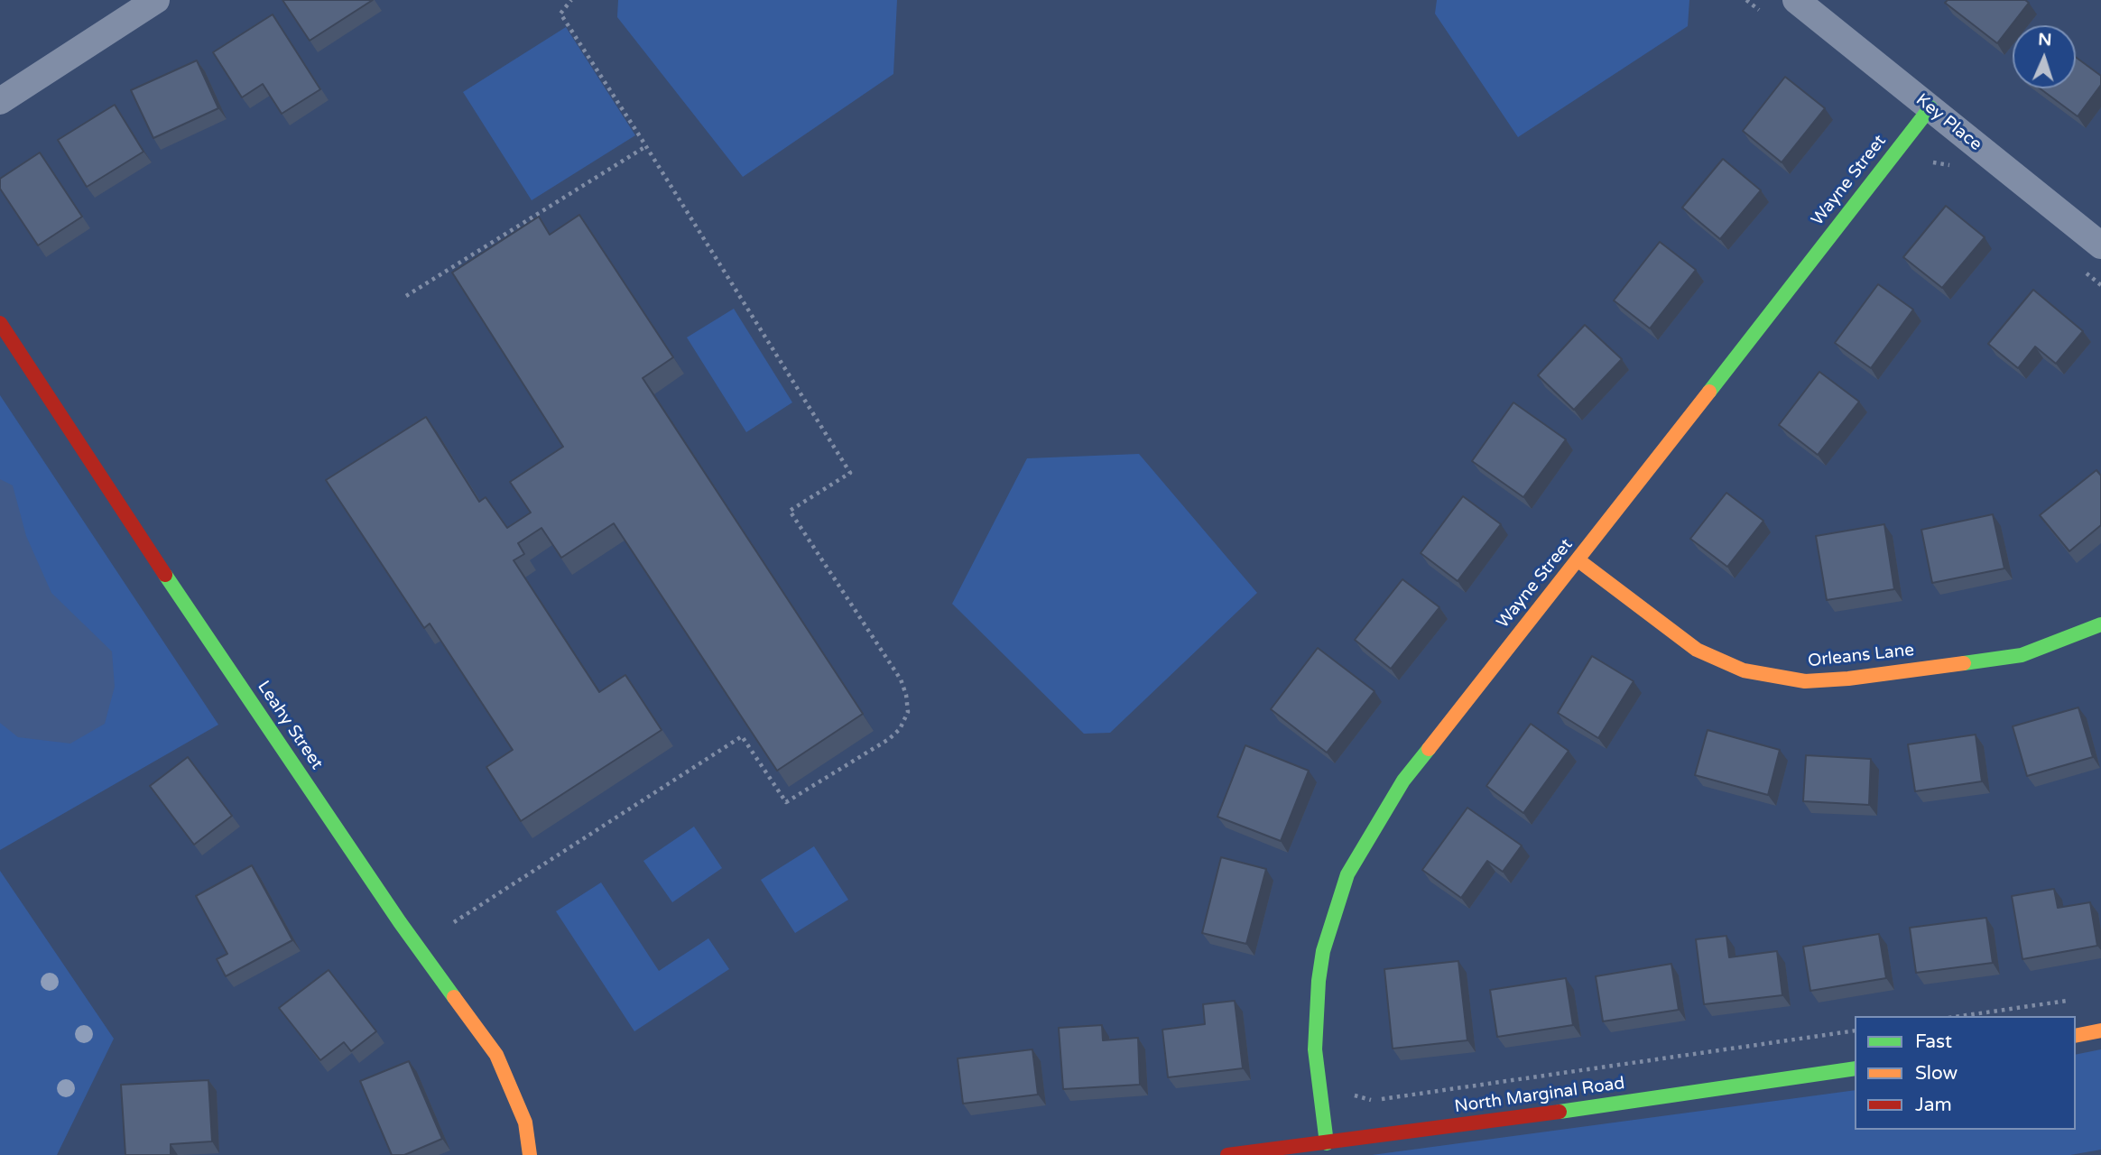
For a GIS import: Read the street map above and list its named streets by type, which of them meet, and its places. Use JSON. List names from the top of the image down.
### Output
{
  "streets": {
    "street": [
      "Key Place",
      "Wayne Street",
      "Orleans Lane",
      "Leahy Street",
      "North Marginal Road"
    ]
  },
  "crossings": [
    ["Key Place", "Wayne Street"],
    ["Wayne Street", "Orleans Lane"],
    ["Wayne Street", "North Marginal Road"]
  ],
  "legend": ["Fast", "Slow", "Jam"],
  "north": "top"
}
